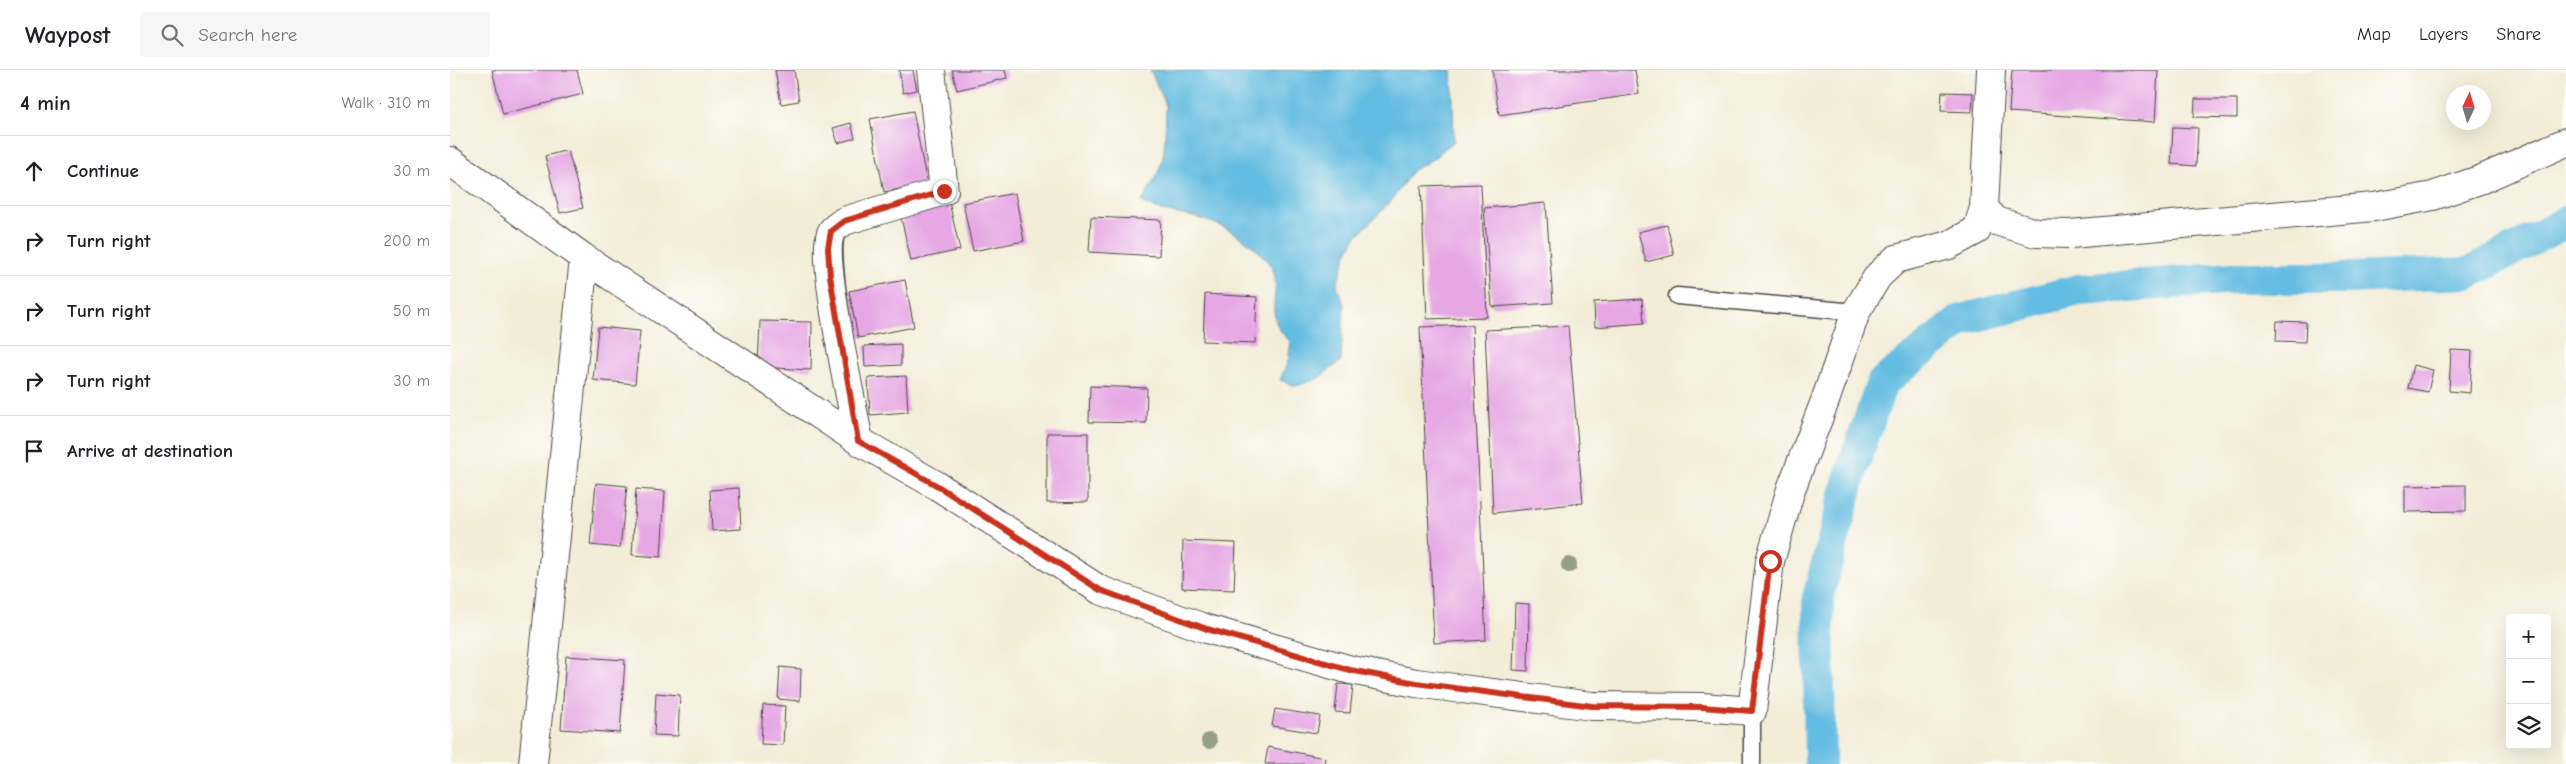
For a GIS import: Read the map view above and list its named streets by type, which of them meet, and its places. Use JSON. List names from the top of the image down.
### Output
{
  "north": "top",
  "page": {
    "header": "Waypost",
    "search": "Search here",
    "nav": ["Map", "Layers", "Share"],
    "heading": ["4 min", "Walk · 310 m"],
    "list": [
      ["Continue", "30 m"],
      ["Turn right", "200 m"],
      ["Turn right", "50 m"],
      ["Turn right", "30 m"],
      "Arrive at destination"
    ],
    "map_buttons": ["+", "−"]
  }
}
